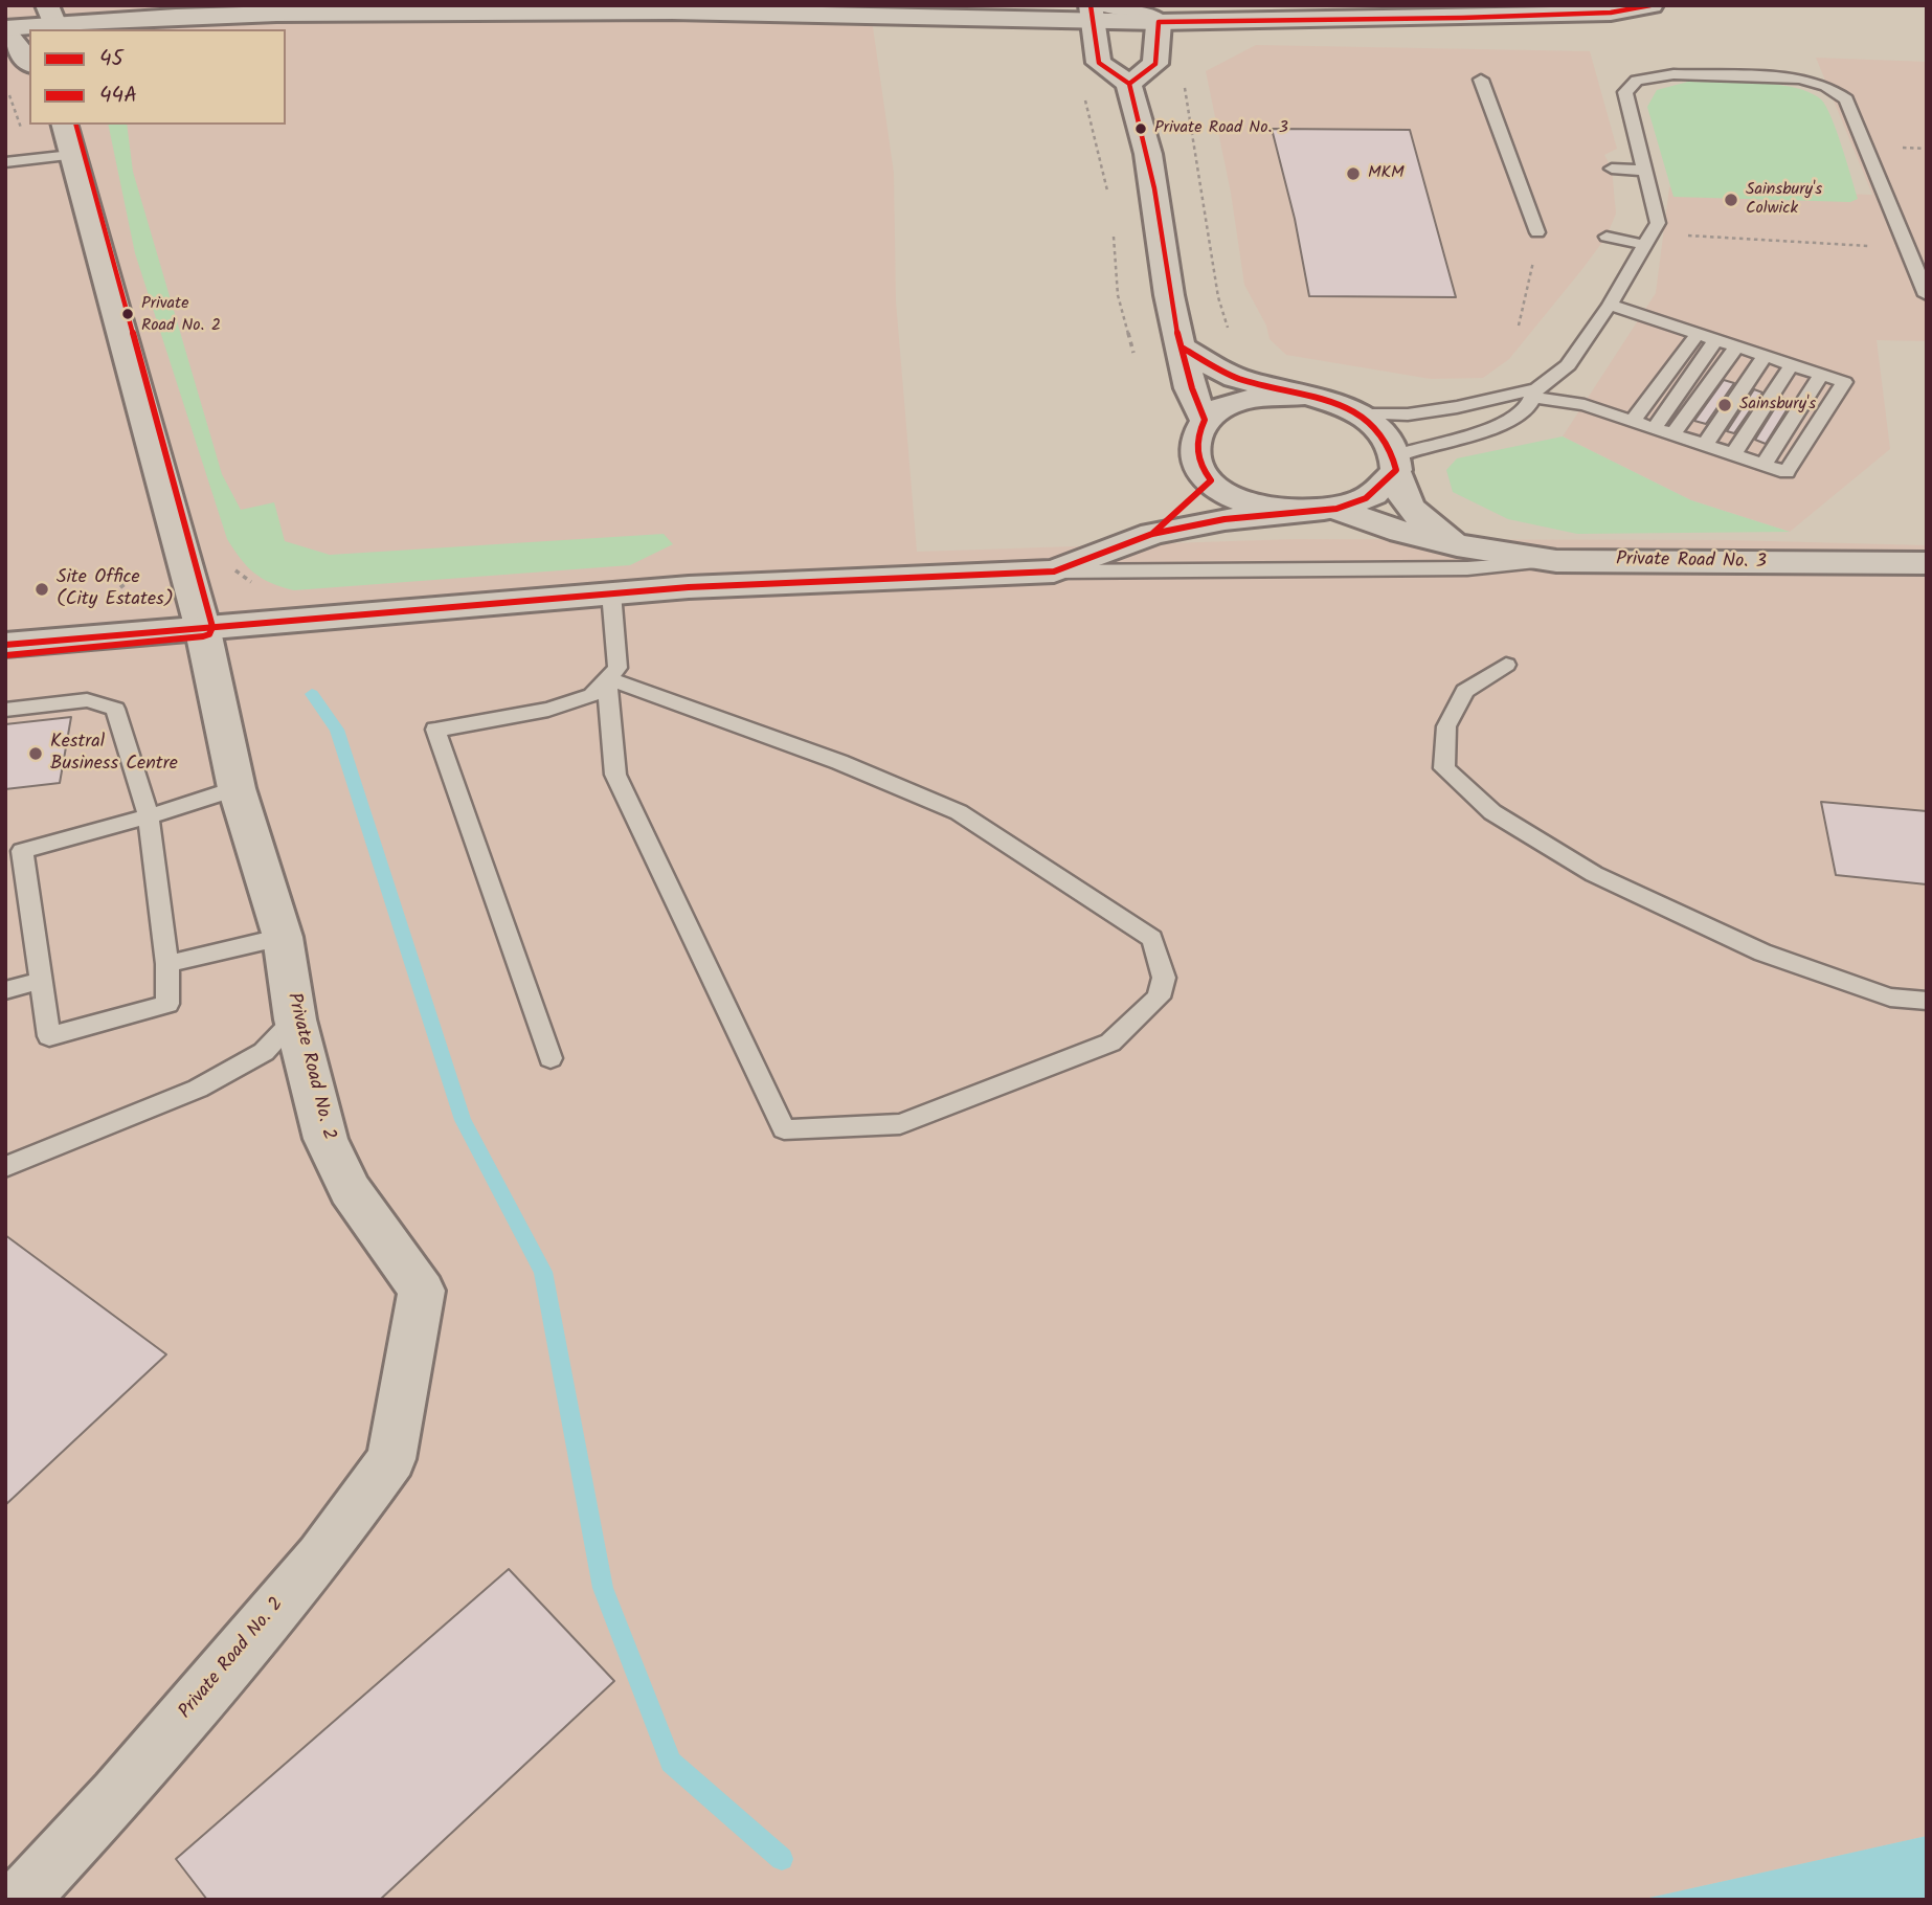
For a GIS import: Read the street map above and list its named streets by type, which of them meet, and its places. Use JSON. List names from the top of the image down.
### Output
{
  "streets": {
    "street": ["Private Road No. 3", "Private Road No. 2"]
  },
  "places": [
    "Private Road No. 3",
    "MKM",
    "Sainsbury's Colwick",
    "Private Road No. 2",
    "Sainsbury's",
    "Site Office (City Estates)",
    "Kestral Business Centre"
  ],
  "lines": ["transit line 45", "transit line 44A"],
  "legend": ["45", "44A"]
}
